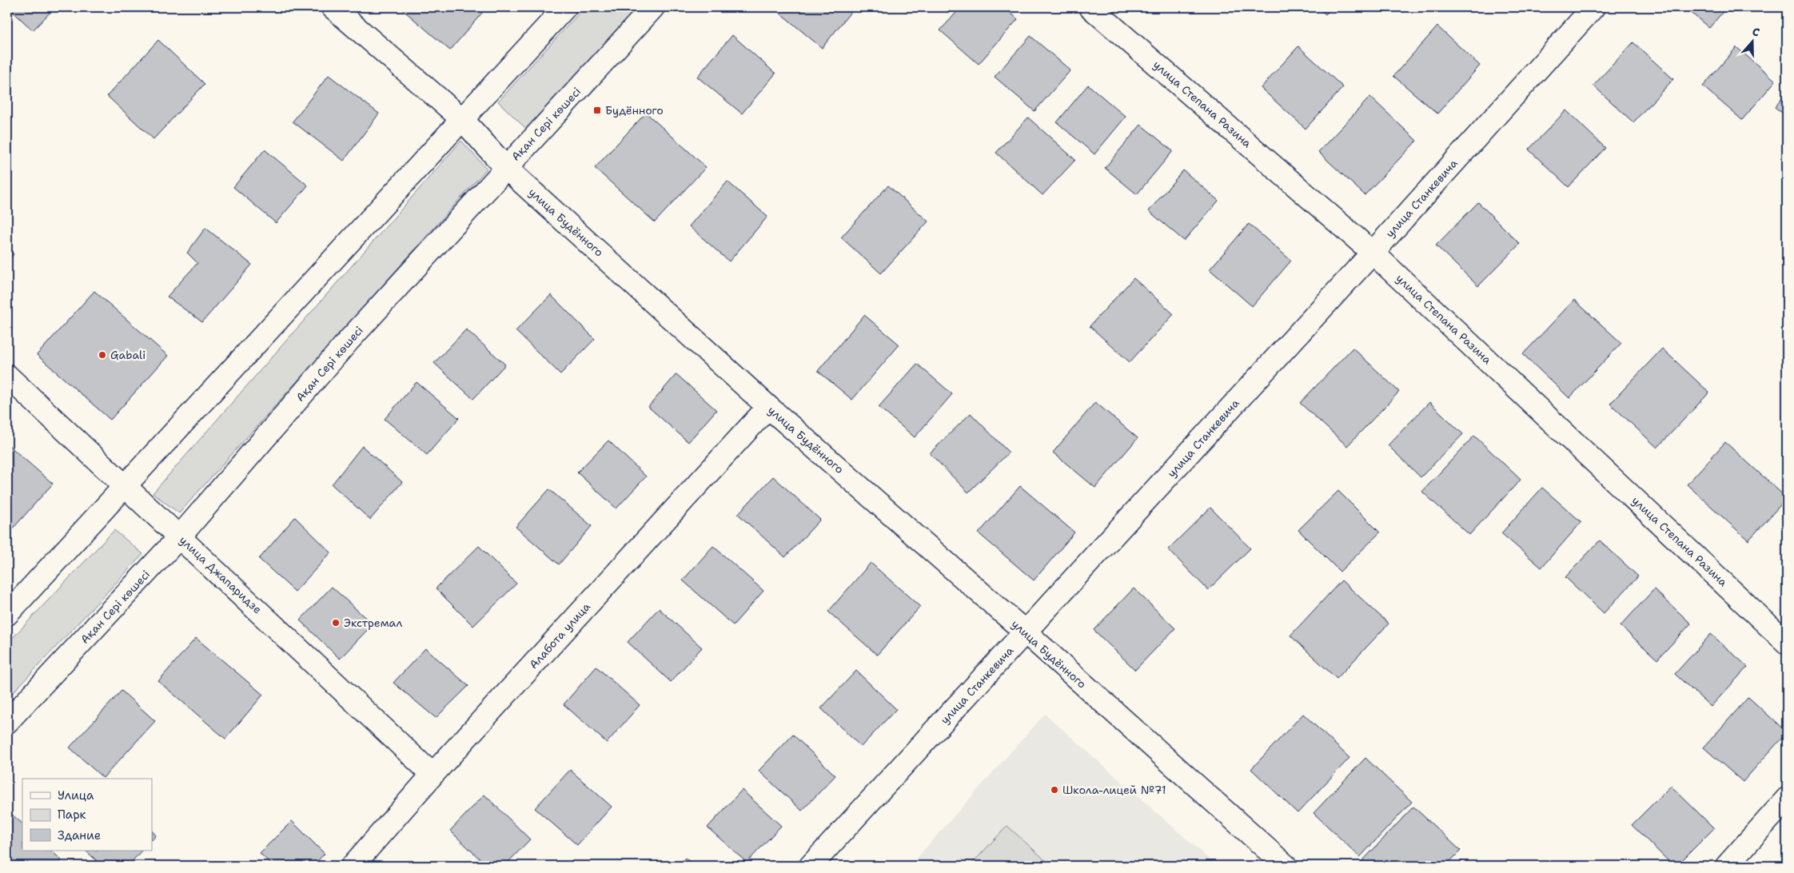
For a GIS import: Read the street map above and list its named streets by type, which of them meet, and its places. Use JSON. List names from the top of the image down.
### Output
{
  "streets": {
    "street": [
      "улица Степана Разина",
      "Ақан Сері көшесі",
      "улица Станкевича",
      "улица Будённого",
      "улица Джапаридзе",
      "Алабота улица"
    ]
  },
  "crossings": [
    ["улица Степана Разина", "улица Станкевича"],
    ["Ақан Сері көшесі", "улица Будённого"],
    ["Ақан Сері көшесі", "улица Джапаридзе"],
    ["улица Станкевича", "улица Будённого"],
    ["улица Будённого", "Алабота улица"],
    ["улица Джапаридзе", "Алабота улица"]
  ],
  "places": {
    "transit": ["Будённого"],
    "other": ["Gabali", "Экстремал", "Школа-лицей №71"]
  },
  "legend": ["Улица", "Парк", "Здание"],
  "north": "top"
}
